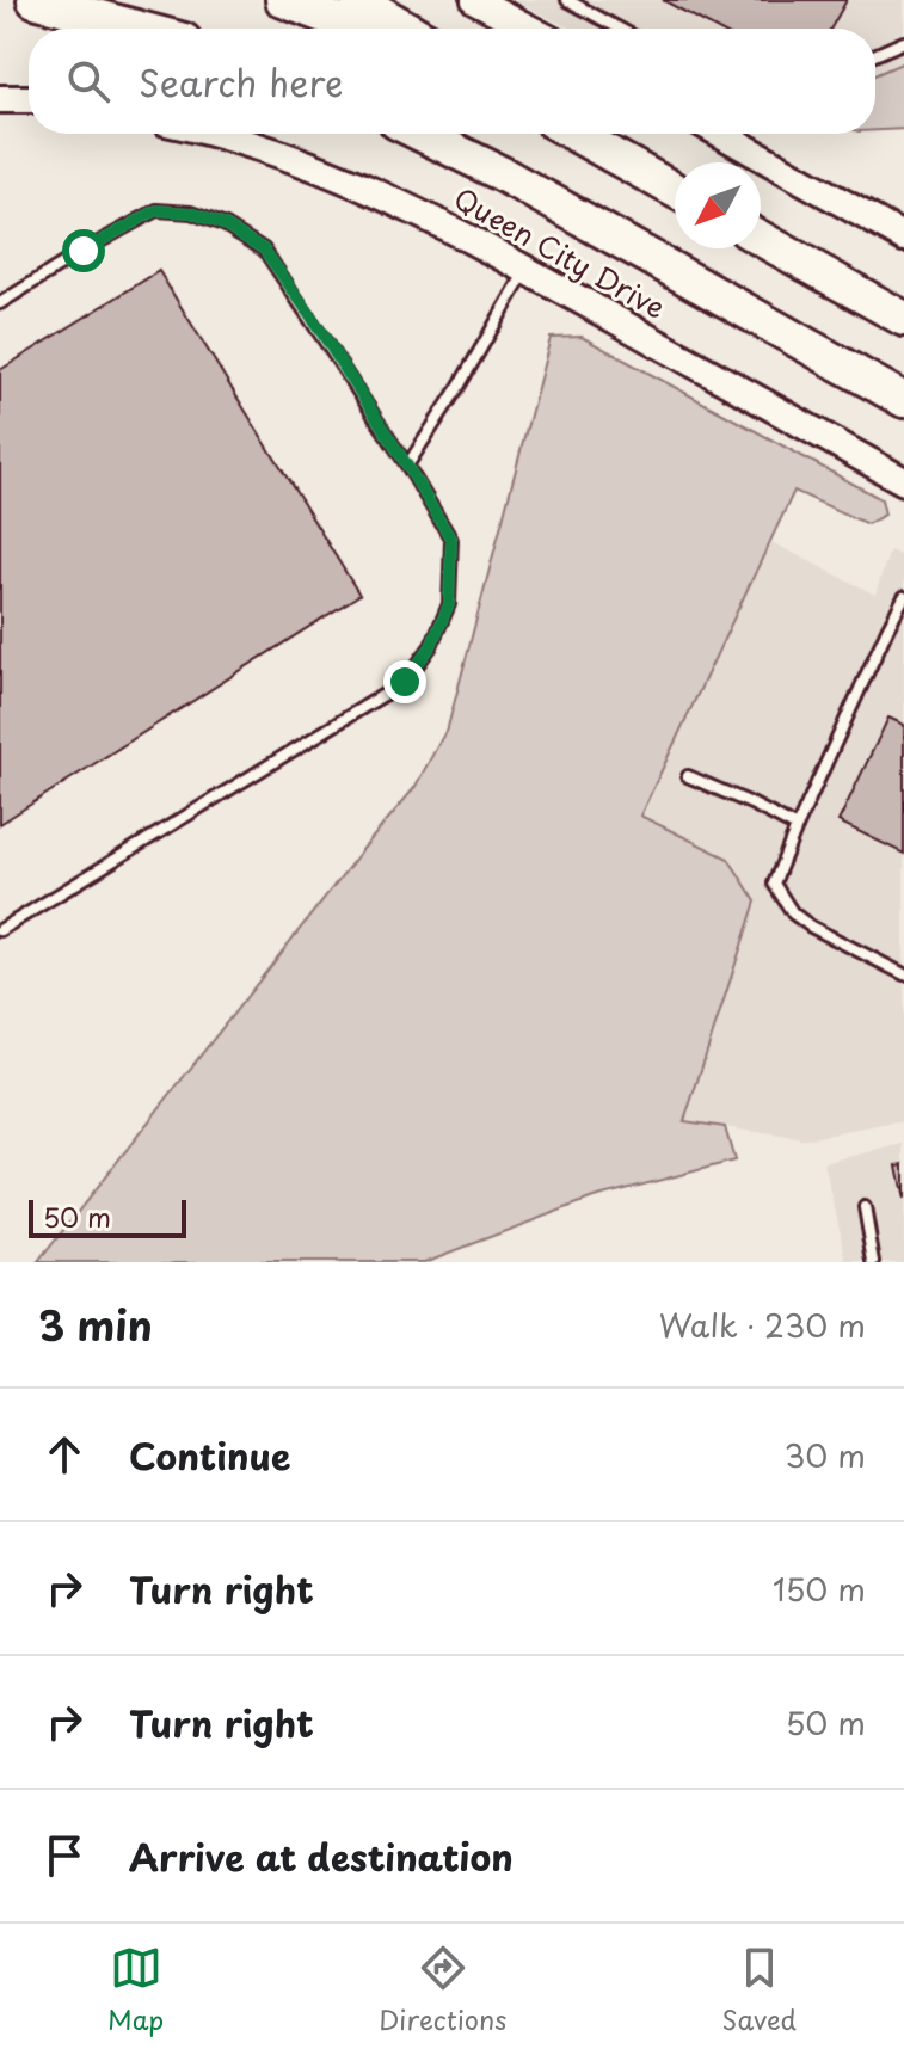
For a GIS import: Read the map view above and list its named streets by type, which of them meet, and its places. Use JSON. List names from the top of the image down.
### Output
{
  "streets": {
    "street": ["Queen City Drive"]
  },
  "scale_bar": "50 m",
  "north": "bottom left",
  "page": {
    "search": "Search here",
    "scale": "50 m",
    "heading": ["3 min", "Walk · 230 m"],
    "list": [
      ["Continue", "30 m"],
      ["Turn right", "150 m"],
      ["Turn right", "50 m"],
      "Arrive at destination"
    ],
    "nav": ["Map", "Directions", "Saved"]
  }
}
